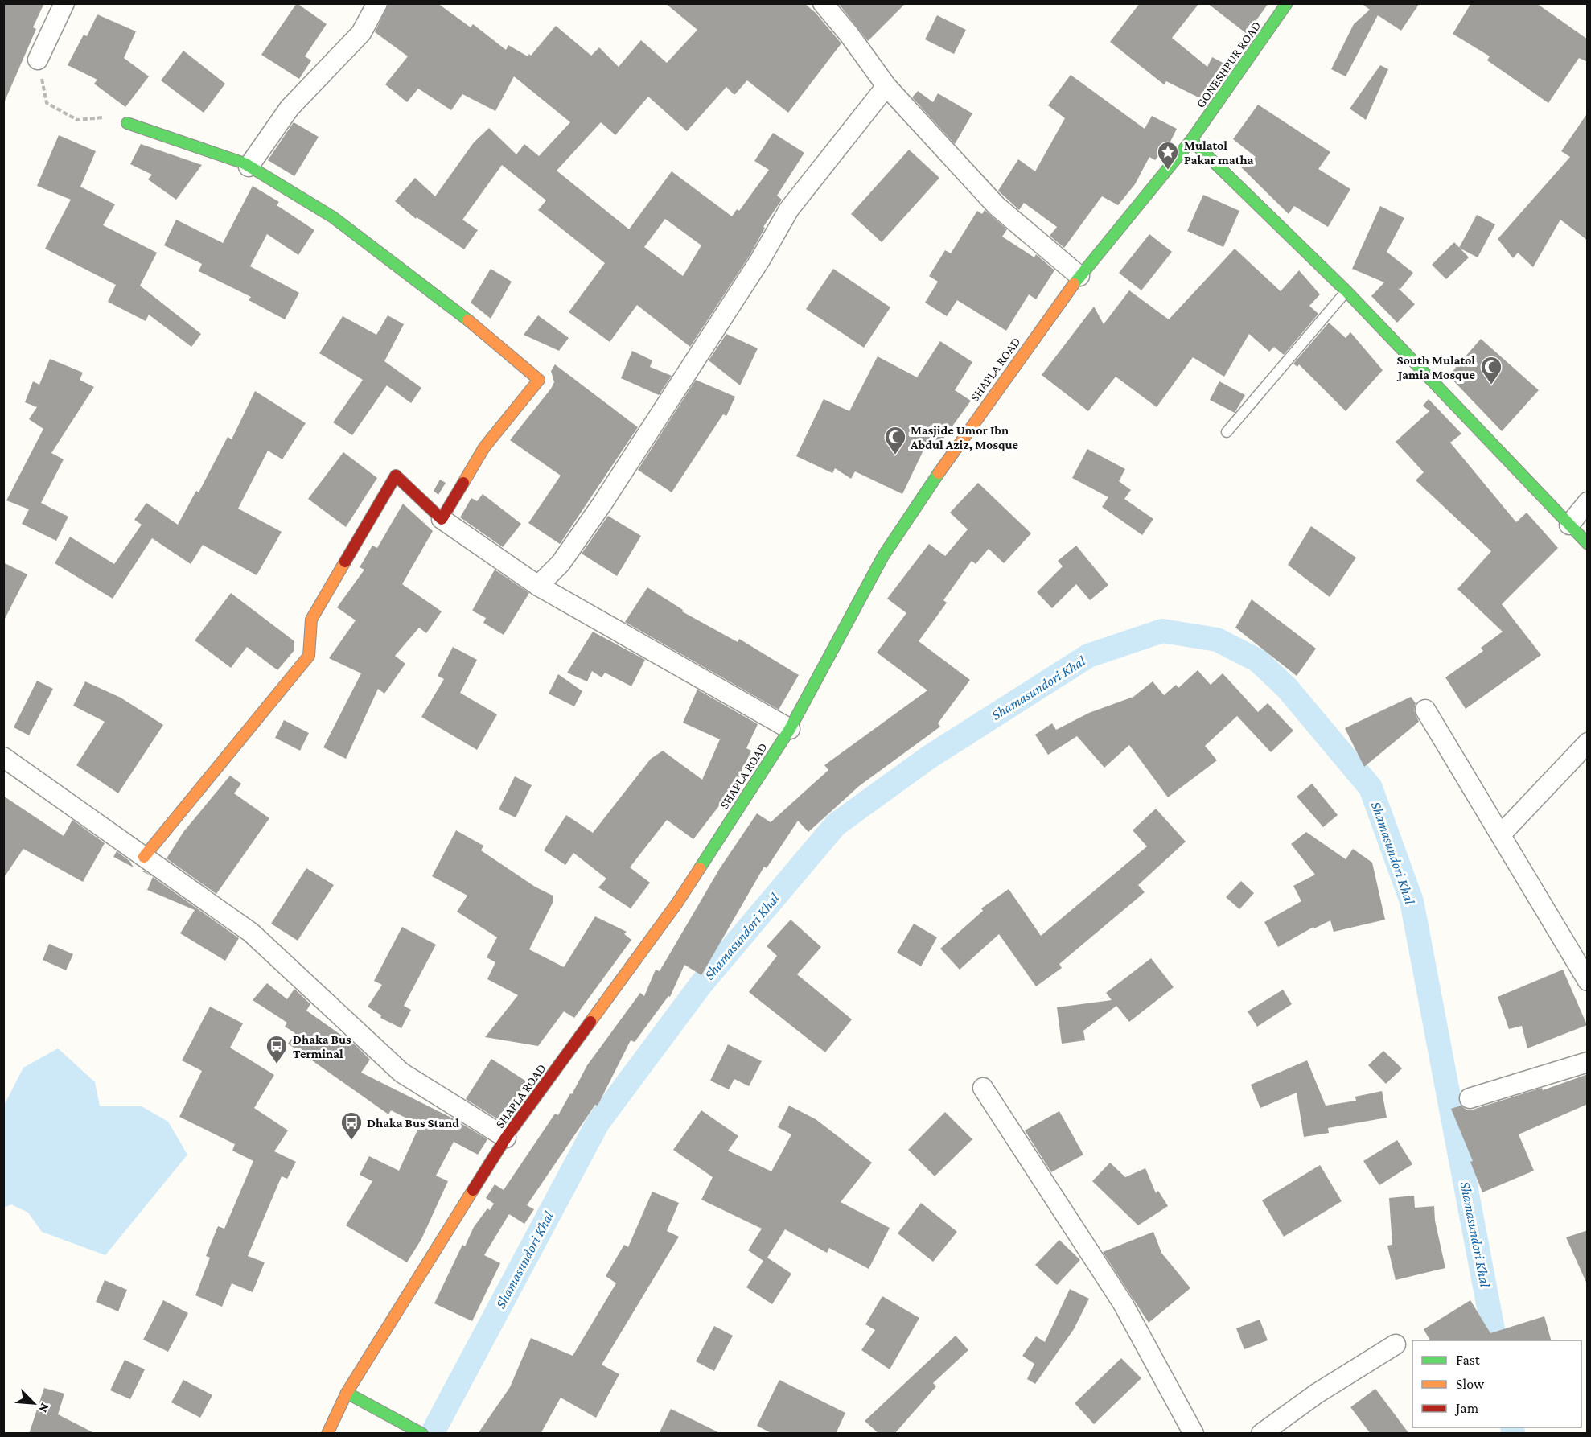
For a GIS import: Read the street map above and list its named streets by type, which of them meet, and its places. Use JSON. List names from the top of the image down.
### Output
{
  "streets": {
    "street": ["GONESHPUR ROAD", "SHAPLA ROAD"]
  },
  "crossings": [
    ["GONESHPUR ROAD", "SHAPLA ROAD"]
  ],
  "water": ["Shamasundori Khal"],
  "places": {
    "place": ["Mulatol Pakar matha"],
    "mosque": ["South Mulatol Jamia Mosque", "Masjide Umor Ibn Abdul Aziz, Mosque"],
    "bus stop": ["Dhaka Bus Terminal", "Dhaka Bus Stand"]
  },
  "legend": ["Fast", "Slow", "Jam"],
  "north": "bottom right"
}
